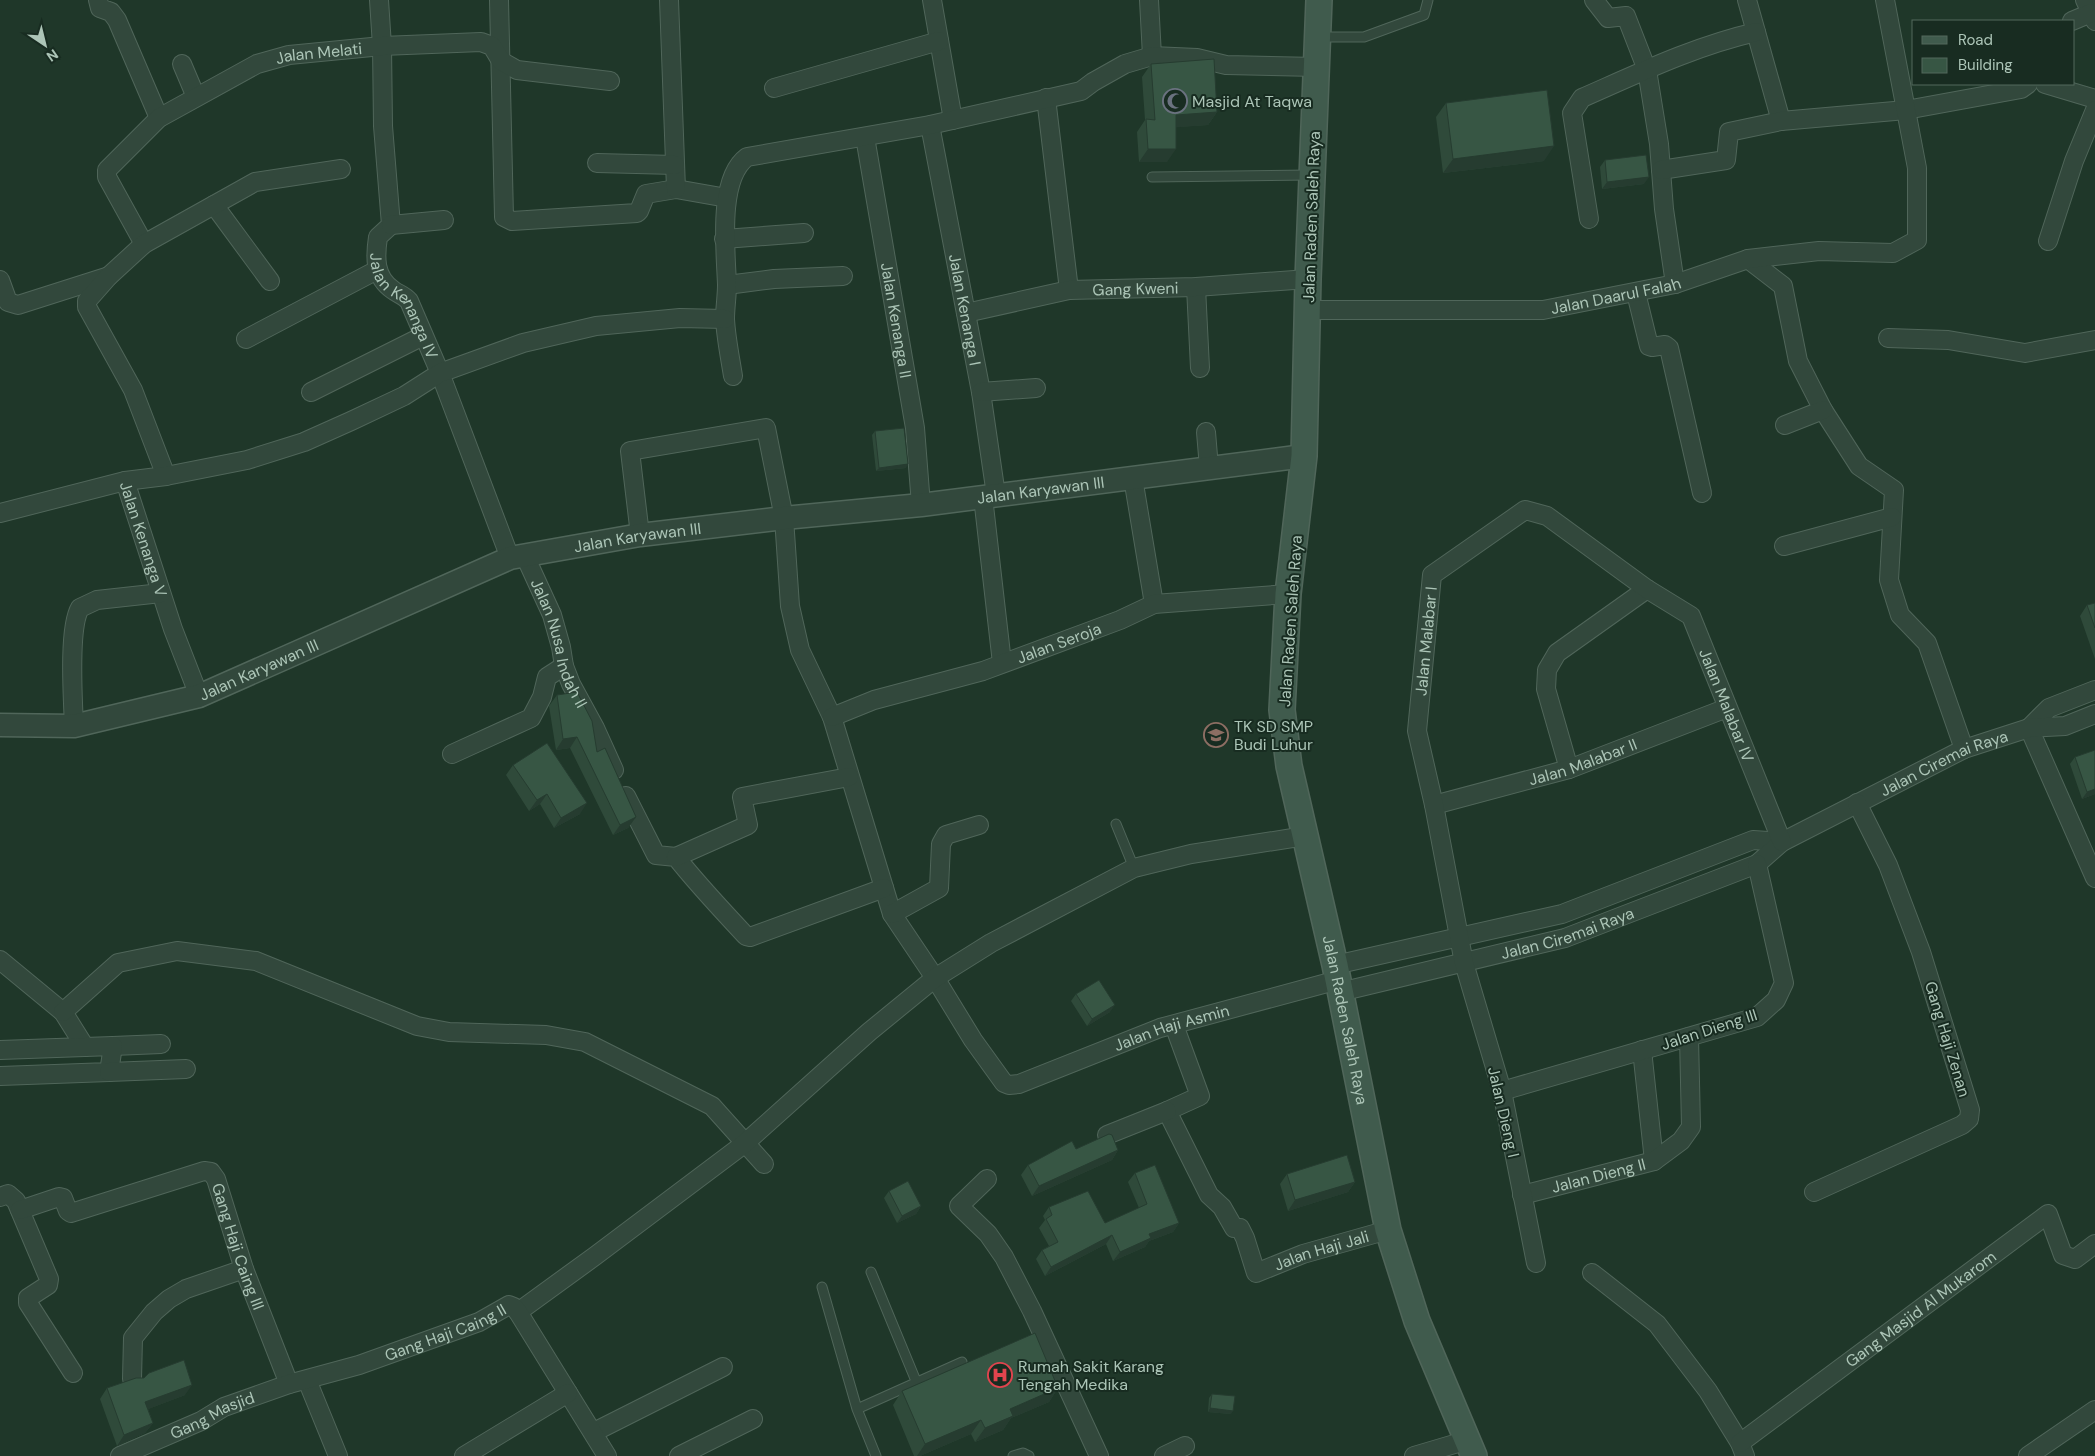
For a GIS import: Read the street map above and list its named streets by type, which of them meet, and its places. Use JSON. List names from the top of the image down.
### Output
{
  "streets": {
    "main road": ["Jalan Raden Saleh Raya"],
    "street": [
      "Jalan Melati",
      "Gang Kweni",
      "Jalan Daarul Falah",
      "Jalan Kenanga IV",
      "Jalan Kenanga I",
      "Jalan Kenanga II",
      "Jalan Karyawan III",
      "Jalan Kenanga V",
      "Jalan Malabar I",
      "Jalan Nusa Indah II",
      "Jalan Seroja",
      "Jalan Malabar IV",
      "Jalan Malabar II",
      "Jalan Ciremai Raya",
      "Jalan Haji Asmin",
      "Jalan Dieng III",
      "Gang Haji Zenan",
      "Jalan Dieng I",
      "Jalan Dieng II",
      "Gang Haji Caing III",
      "Jalan Haji Jali",
      "Gang Masjid Al Mukarom",
      "Gang Haji Caing II",
      "Gang Masjid"
    ]
  },
  "crossings": [
    ["Jalan Melati", "Jalan Kenanga IV"],
    ["Jalan Raden Saleh Raya", "Gang Kweni"],
    ["Jalan Raden Saleh Raya", "Jalan Daarul Falah"],
    ["Jalan Raden Saleh Raya", "Jalan Karyawan III"],
    ["Jalan Raden Saleh Raya", "Jalan Seroja"],
    ["Jalan Raden Saleh Raya", "Jalan Ciremai Raya"],
    ["Jalan Raden Saleh Raya", "Jalan Haji Asmin"],
    ["Jalan Raden Saleh Raya", "Jalan Haji Jali"],
    ["Gang Kweni", "Jalan Kenanga I"],
    ["Jalan Kenanga IV", "Jalan Karyawan III"],
    ["Jalan Kenanga IV", "Jalan Kenanga V"],
    ["Jalan Kenanga IV", "Jalan Nusa Indah II"],
    ["Jalan Kenanga I", "Jalan Karyawan III"],
    ["Jalan Kenanga I", "Jalan Seroja"],
    ["Jalan Kenanga II", "Jalan Karyawan III"],
    ["Jalan Karyawan III", "Jalan Kenanga V"],
    ["Jalan Karyawan III", "Jalan Nusa Indah II"],
    ["Jalan Malabar I", "Jalan Malabar IV"],
    ["Jalan Malabar I", "Jalan Malabar II"],
    ["Jalan Malabar I", "Jalan Ciremai Raya"],
    ["Jalan Malabar I", "Jalan Dieng I"],
    ["Jalan Malabar IV", "Jalan Malabar II"],
    ["Jalan Malabar IV", "Jalan Ciremai Raya"],
    ["Jalan Ciremai Raya", "Jalan Haji Asmin"],
    ["Jalan Ciremai Raya", "Jalan Dieng III"],
    ["Jalan Ciremai Raya", "Gang Haji Zenan"],
    ["Jalan Ciremai Raya", "Jalan Dieng I"],
    ["Jalan Dieng III", "Jalan Dieng I"],
    ["Jalan Dieng III", "Jalan Dieng II"],
    ["Jalan Dieng I", "Jalan Dieng II"],
    ["Gang Haji Caing III", "Gang Masjid"],
    ["Gang Haji Caing II", "Gang Masjid"]
  ],
  "places": {
    "mosque": ["Masjid At Taqwa"],
    "school or university": ["TK SD SMP Budi Luhur"],
    "hospital": ["Rumah Sakit Karang Tengah Medika"]
  },
  "legend": ["Road", "Building"],
  "north": "bottom right"
}
